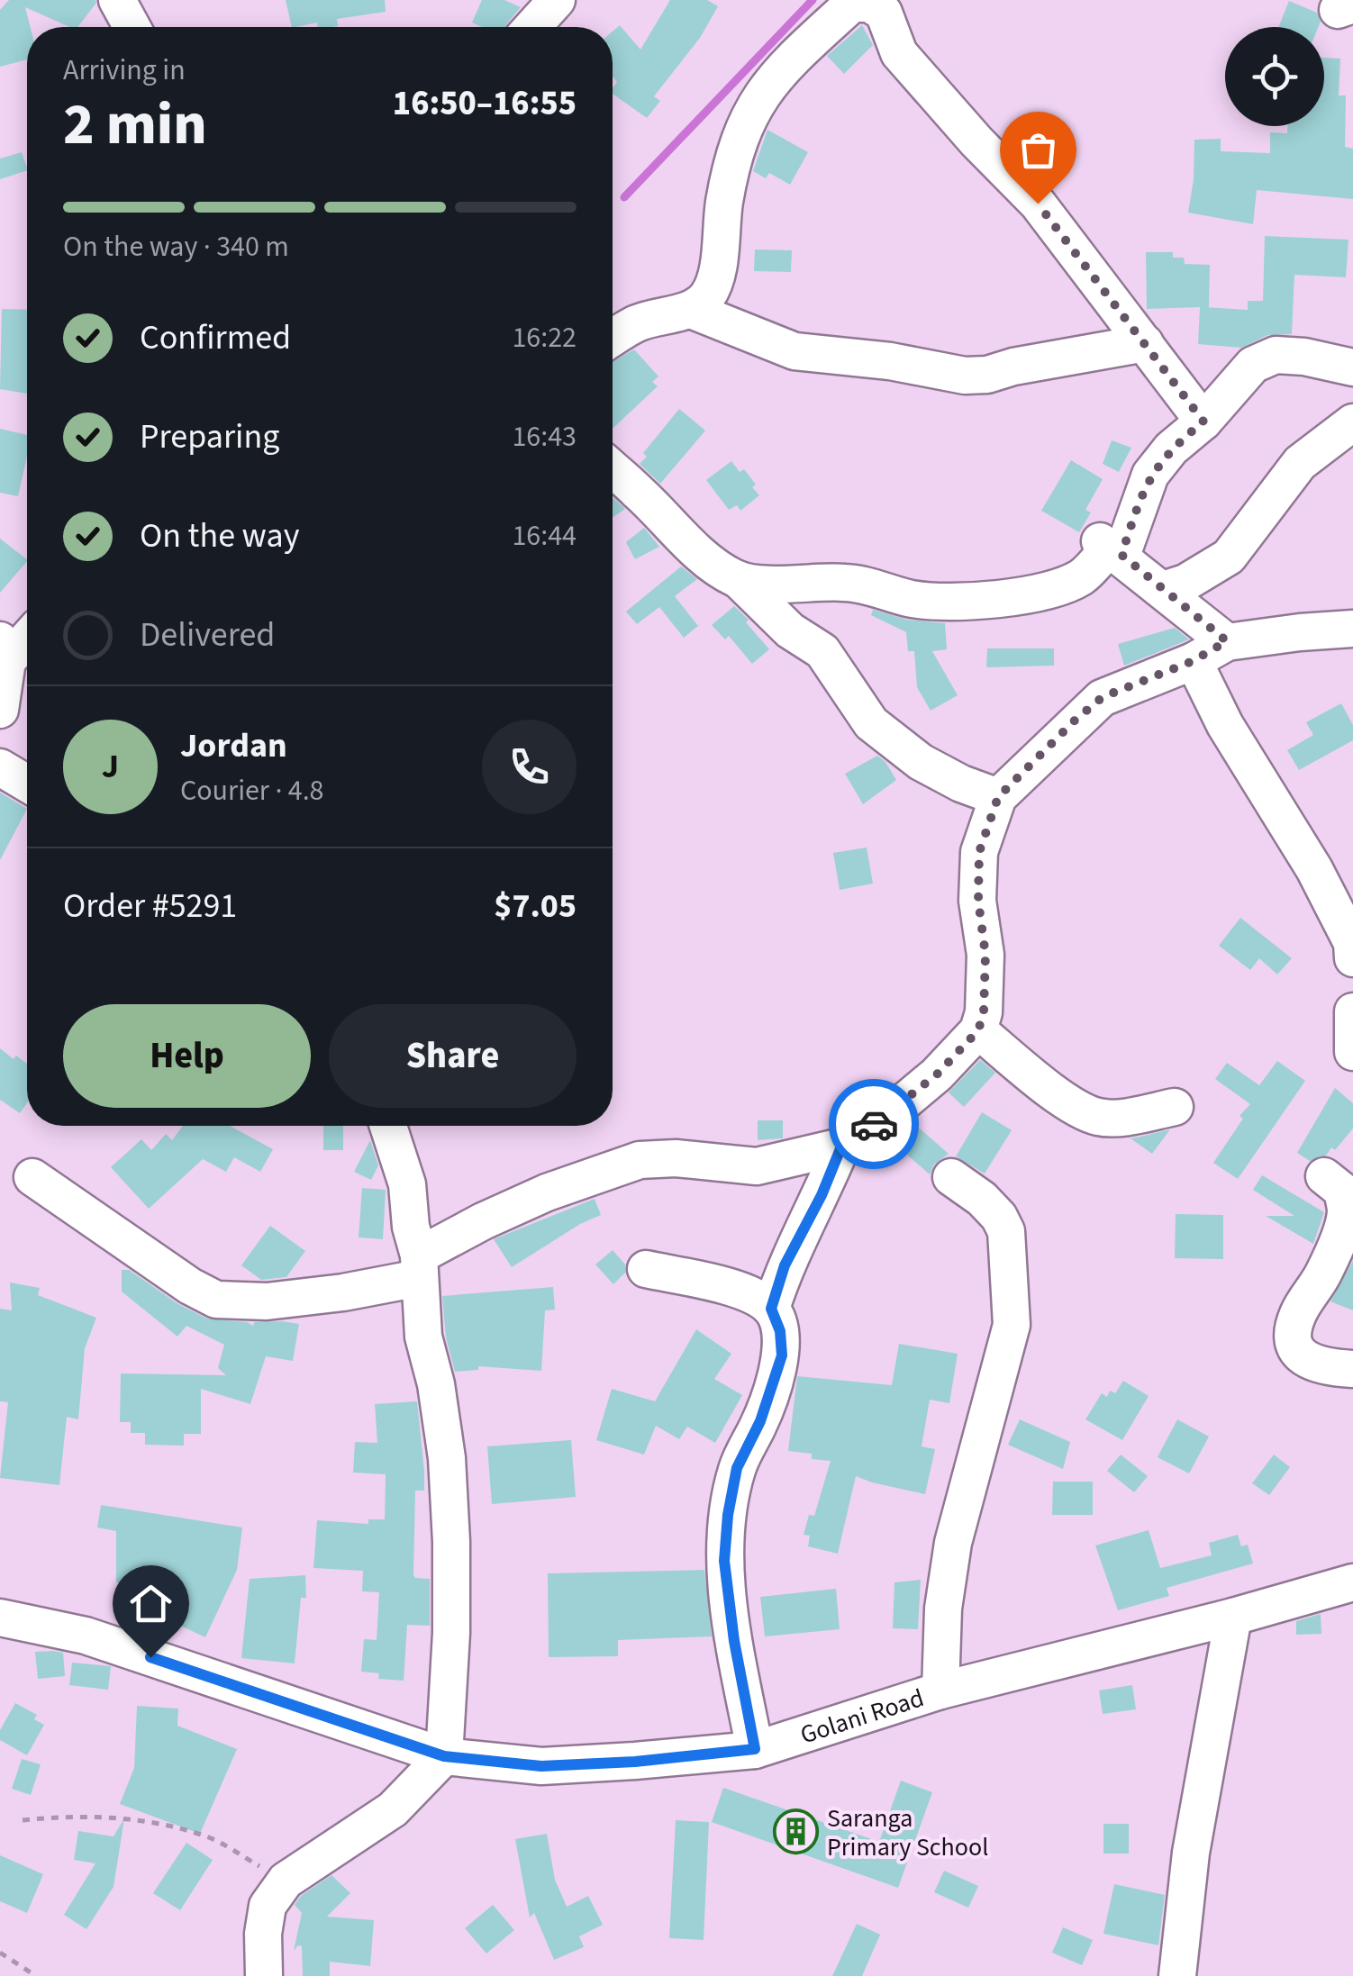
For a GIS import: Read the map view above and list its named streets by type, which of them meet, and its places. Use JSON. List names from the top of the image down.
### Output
{
  "streets": {
    "street": ["Golani Road"]
  },
  "places": {
    "building": ["Saranga Primary School"]
  },
  "page": {
    "heading": ["2 min", "Arriving in", "16:50–16:55"],
    "panel": [
      "Jordan",
      "Courier · 4.8",
      "Order #5291",
      "$7.05"
    ],
    "bar": "On the way · 340 m",
    "list": [
      ["Confirmed", "16:22"],
      ["Preparing", "16:43"],
      ["On the way", "16:44"],
      "Delivered"
    ],
    "round": "J",
    "buttons": ["Help", "Share"]
  }
}
